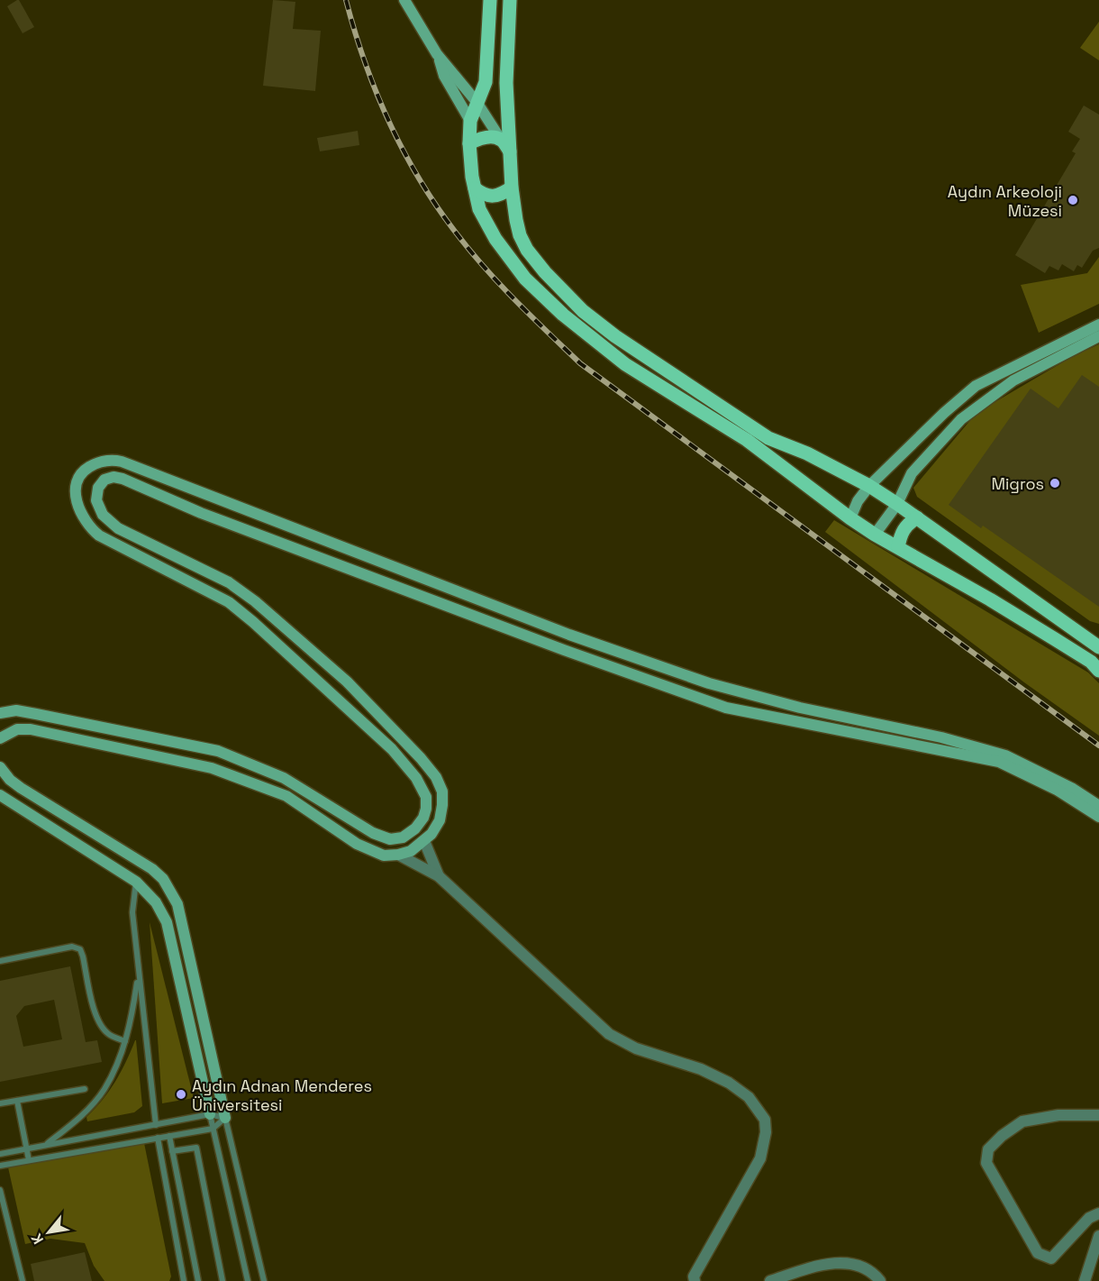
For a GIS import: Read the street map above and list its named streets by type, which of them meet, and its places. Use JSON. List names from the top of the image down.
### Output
{
  "places": ["Aydın Arkeoloji Müzesi", "Migros", "Aydın Adnan Menderes Üniversitesi"],
  "north": "bottom left"
}
